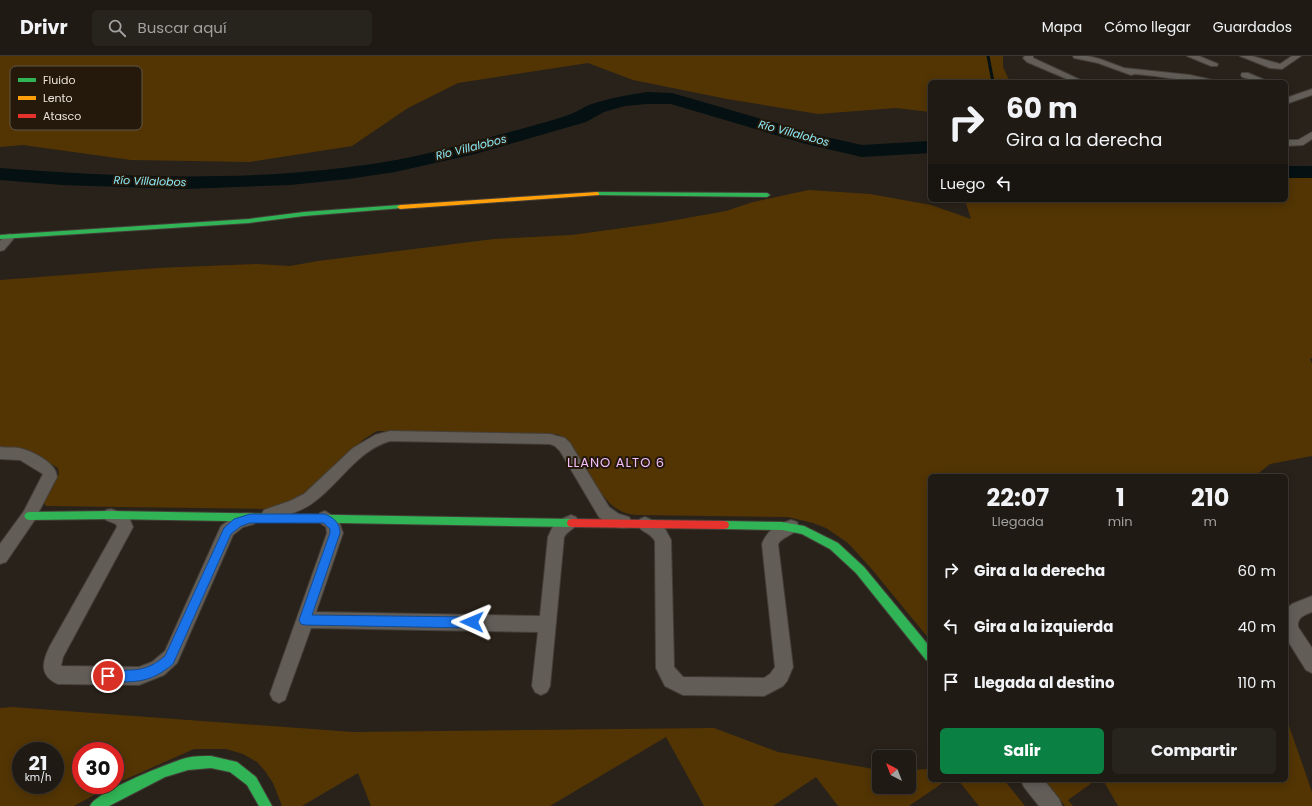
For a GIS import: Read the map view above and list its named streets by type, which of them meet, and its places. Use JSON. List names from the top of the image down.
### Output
{
  "districts": ["LLANO ALTO 6"],
  "water": ["Río Villalobos"],
  "legend": ["Fluido", "Lento", "Atasco"],
  "north": "top left",
  "page": {
    "header": "Drivr",
    "search": "Buscar aquí",
    "nav": ["Mapa", "Cómo llegar", "Guardados"],
    "turn": ["60 m", "Gira a la derecha"],
    "then": "Luego",
    "eta": [
      "22:07",
      "Llegada",
      "1",
      "min",
      "210",
      "m"
    ],
    "list": [
      {
        "name": "Gira a la derecha",
        "value": "60 m"
      },
      {
        "name": "Gira a la izquierda",
        "value": "40 m"
      },
      {
        "name": "Llegada al destino",
        "value": "110 m"
      }
    ],
    "buttons": ["Salir", "Compartir"],
    "speed": "21 km/h",
    "limit": "30"
  }
}
